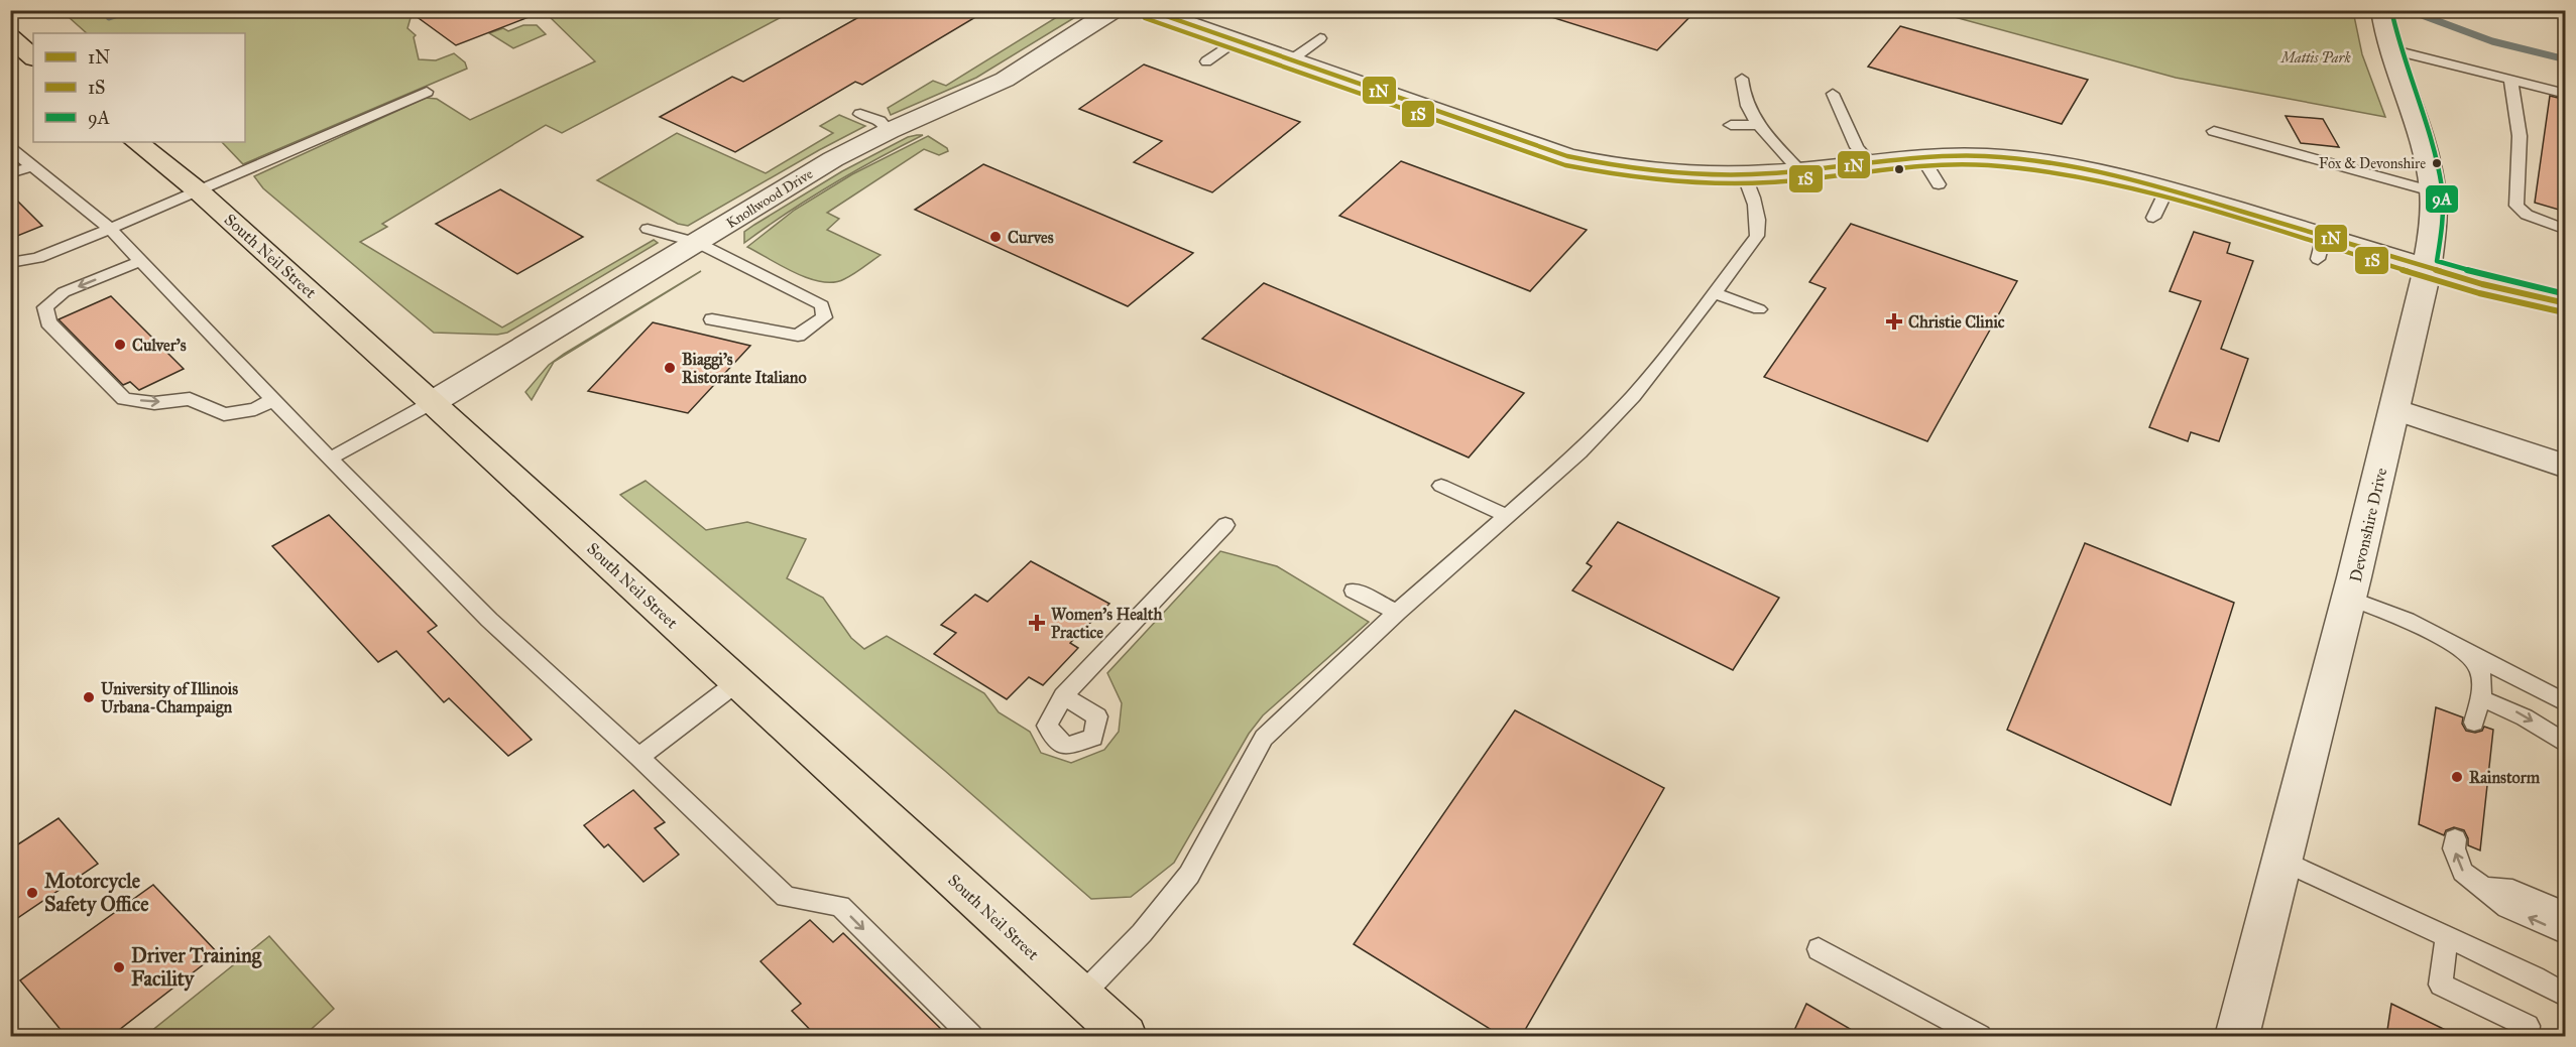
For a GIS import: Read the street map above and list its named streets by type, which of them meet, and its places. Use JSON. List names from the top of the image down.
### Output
{
  "streets": {
    "main road": ["South Neil Street"],
    "street": ["Knollwood Drive", "Devonshire Drive"]
  },
  "crossings": [
    ["Knollwood Drive", "South Neil Street"]
  ],
  "parks": ["Mattis Park"],
  "places": {
    "other": [
      "Fox & Devonshire",
      "Curves",
      "Culver's",
      "Biaggi's Ristorante Italiano",
      "University of Illinois Urbana-Champaign",
      "Rainstorm",
      "Motorcycle Safety Office",
      "Driver Training Facility"
    ],
    "health": ["Christie Clinic", "Women's Health Practice"]
  },
  "lines": ["transit line 1N", "transit line 9A", "transit line 1S"],
  "legend": ["1N", "1S", "9A"]
}
